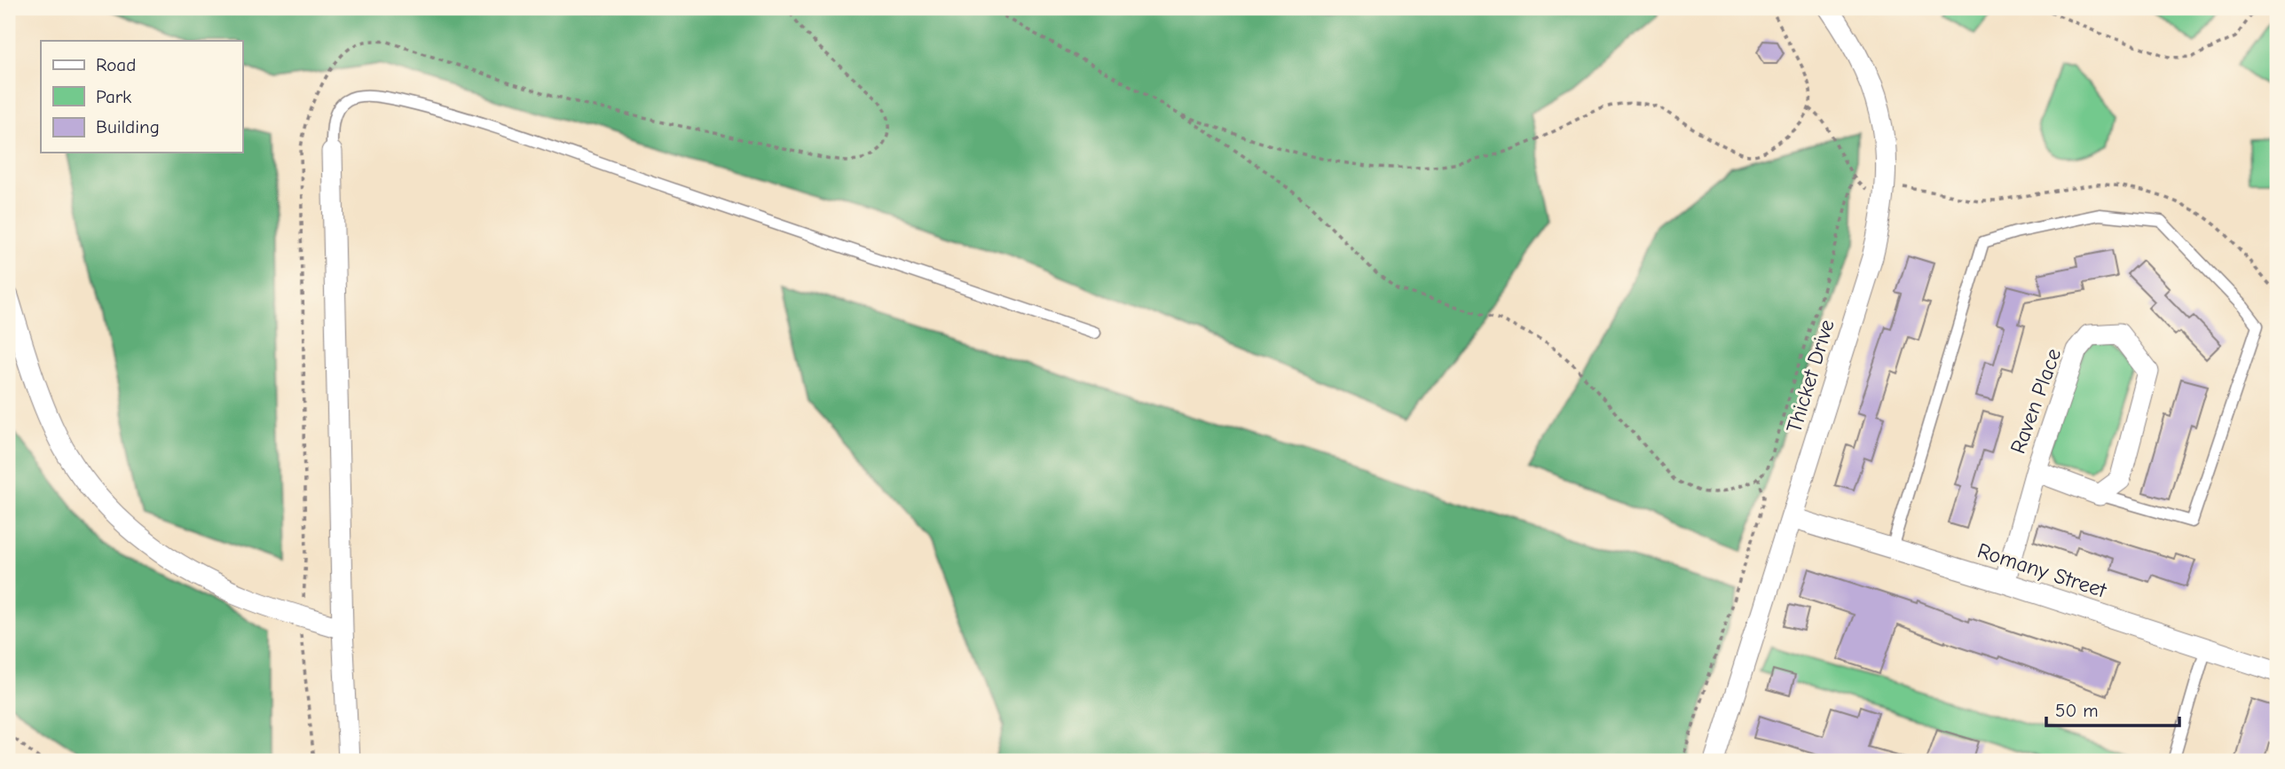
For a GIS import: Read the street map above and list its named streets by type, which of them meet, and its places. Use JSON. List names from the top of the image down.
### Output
{
  "streets": {
    "street": ["Thicket Drive", "Raven Place", "Romany Street"]
  },
  "crossings": [
    ["Thicket Drive", "Romany Street"],
    ["Raven Place", "Romany Street"]
  ],
  "legend": ["Road", "Park", "Building"],
  "scale_bar": "50 m"
}
